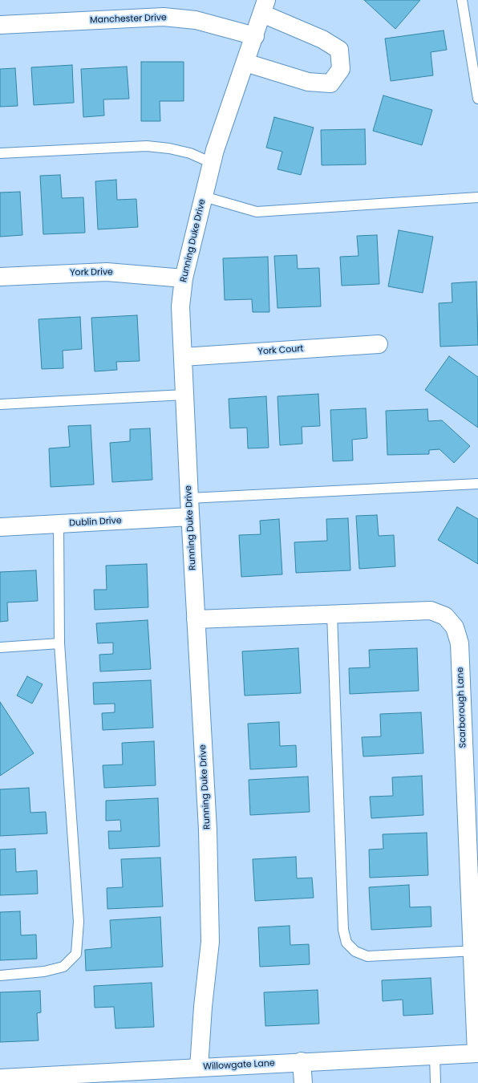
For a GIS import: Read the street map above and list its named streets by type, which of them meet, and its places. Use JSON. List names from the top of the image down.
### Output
{
  "streets": {
    "street": [
      "Manchester Drive",
      "Running Duke Drive",
      "York Drive",
      "York Court",
      "Dublin Drive",
      "Scarborough Lane",
      "Willowgate Lane"
    ]
  },
  "crossings": [
    ["Manchester Drive", "Running Duke Drive"],
    ["Running Duke Drive", "York Drive"],
    ["Running Duke Drive", "York Court"],
    ["Running Duke Drive", "Dublin Drive"],
    ["Running Duke Drive", "Scarborough Lane"],
    ["Running Duke Drive", "Willowgate Lane"],
    ["Scarborough Lane", "Willowgate Lane"]
  ]
}
